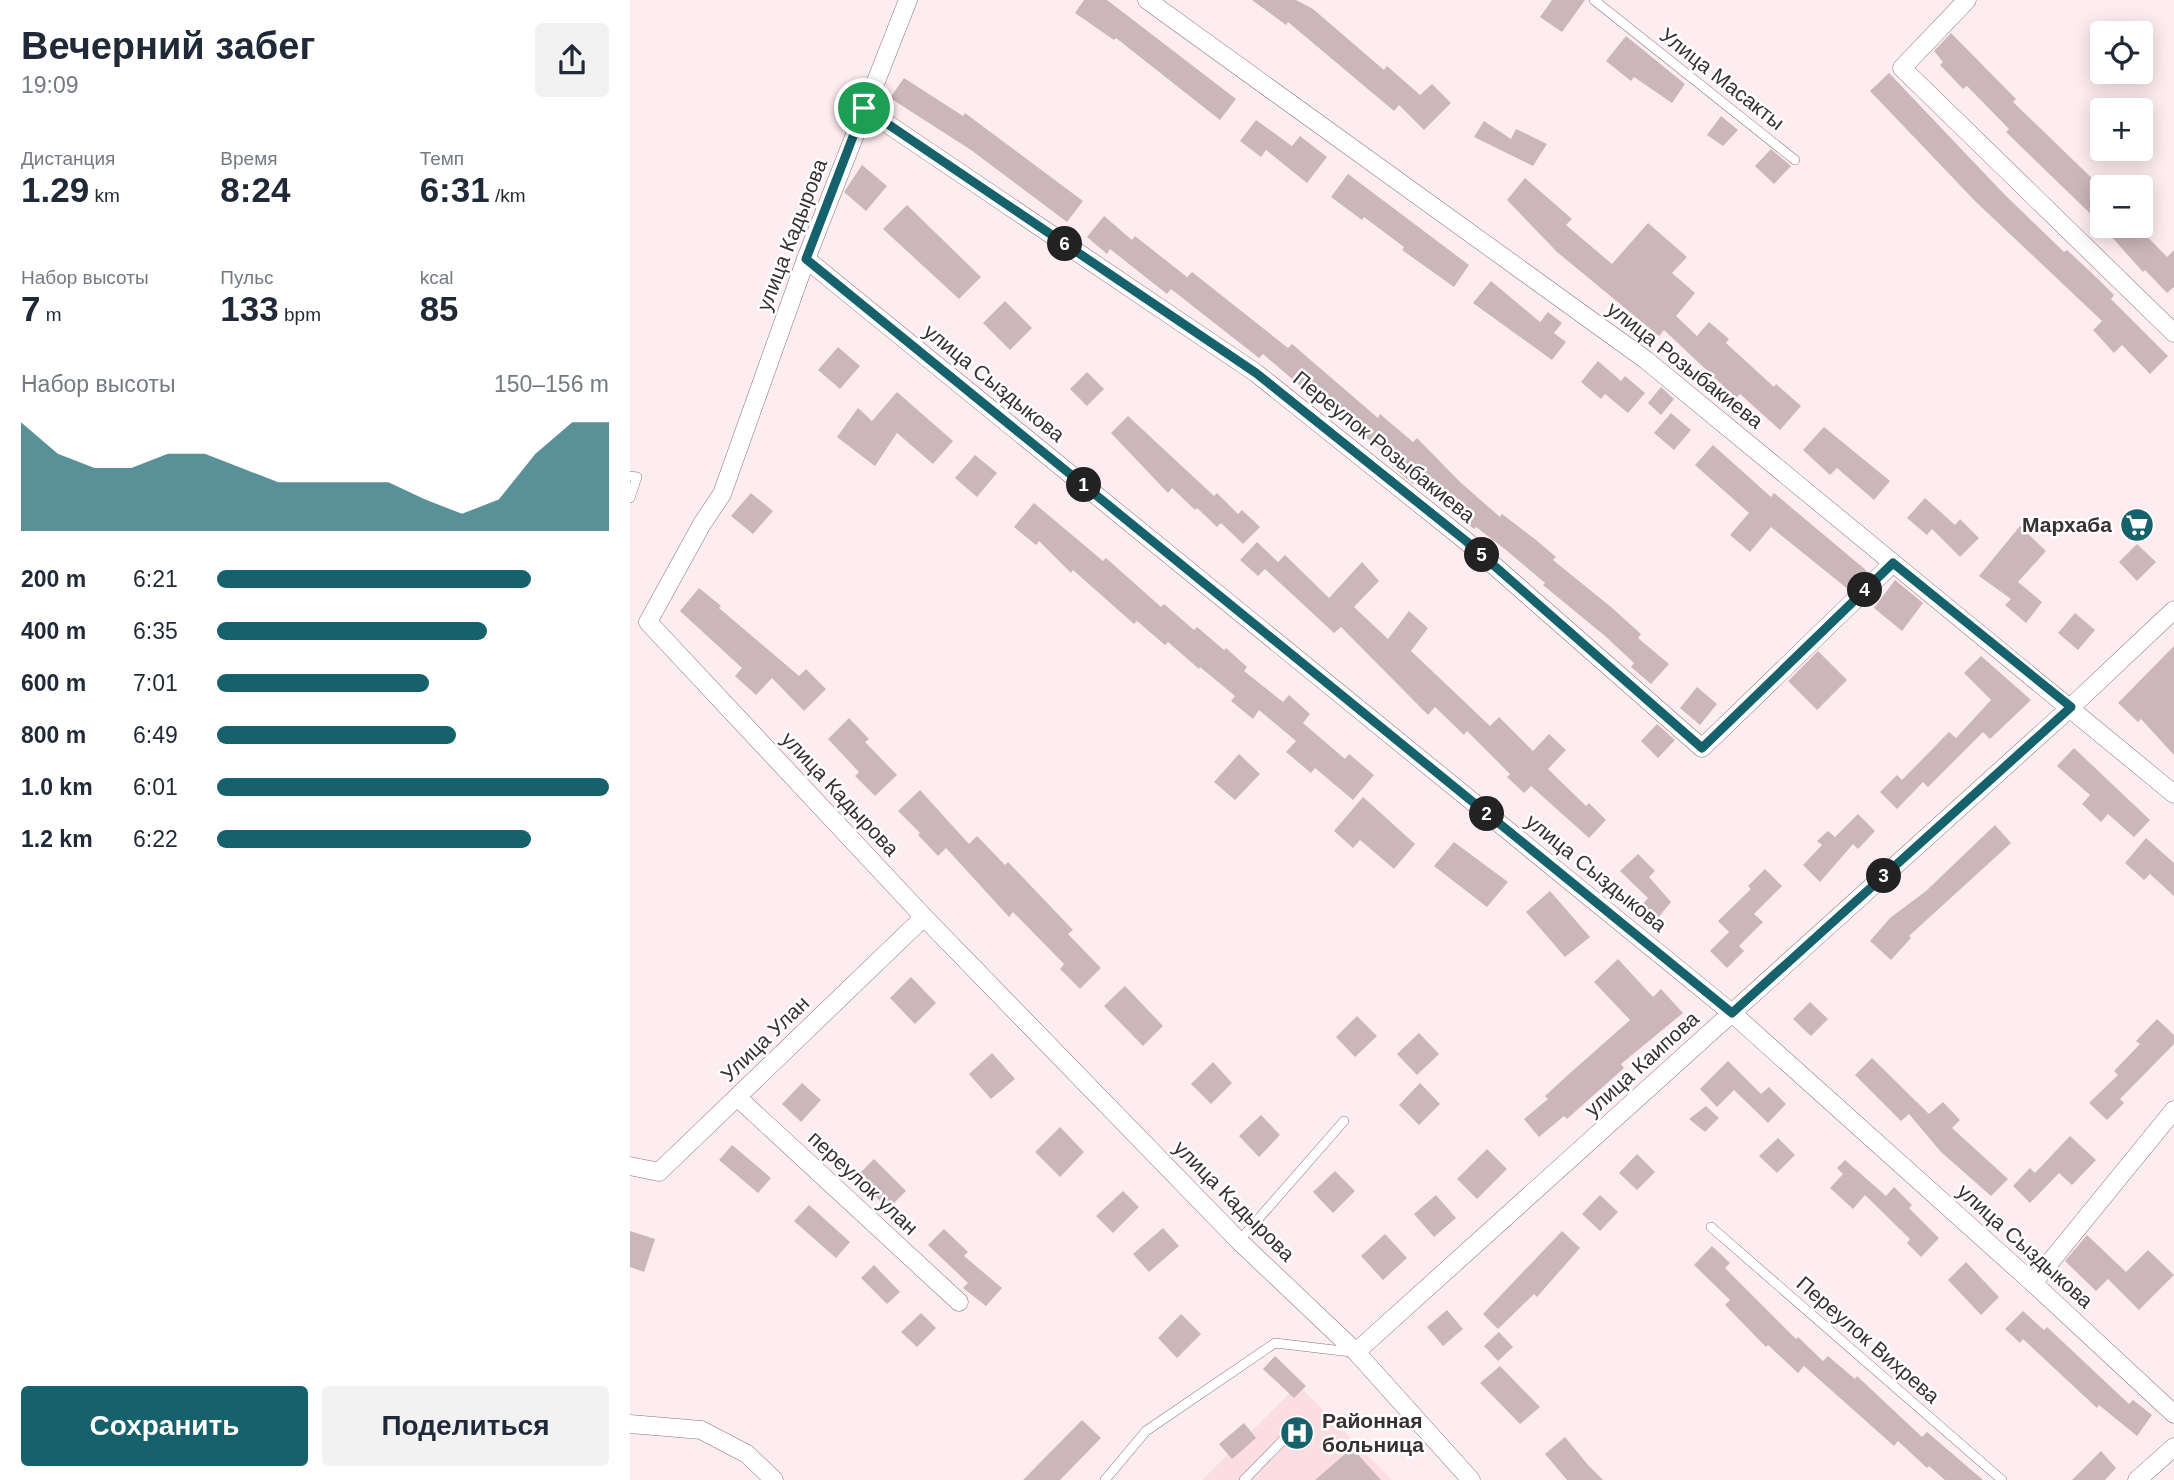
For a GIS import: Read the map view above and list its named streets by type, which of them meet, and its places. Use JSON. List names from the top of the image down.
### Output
{
  "streets": {
    "street": [
      "улица Кадырова",
      "улица Розыбакиева",
      "улица Сыздыкова",
      "Переулок Розыбакиева",
      "Улица Улан",
      "улица Каипова",
      "переулок улан"
    ],
    "lane": ["Улица Масакты", "Переулок Вихрева"]
  },
  "crossings": [
    ["улица Кадырова", "улица Сыздыкова"],
    ["улица Кадырова", "Переулок Розыбакиева"],
    ["улица Кадырова", "Улица Улан"],
    ["улица Кадырова", "улица Каипова"],
    ["улица Розыбакиева", "Переулок Розыбакиева"],
    ["улица Розыбакиева", "улица Каипова"],
    ["улица Сыздыкова", "улица Каипова"],
    ["Улица Улан", "переулок улан"]
  ],
  "places": {
    "supermarket": ["Мархаба"],
    "hospital": ["Районная больница"]
  },
  "page": {
    "heading": ["Вечерний забег", "19:09"],
    "map_buttons": ["+", "−"],
    "stats": [
      ["Дистанция", "1.29 km"],
      ["Время", "8:24"],
      ["Темп", "6:31 /km"],
      ["Набор высоты", "7 m"],
      ["Пульс", "133 bpm"],
      ["kcal", "85"]
    ],
    "pins": [
      "6",
      "1",
      "5",
      "4",
      "2",
      "3"
    ],
    "chart": ["Набор высоты", "150–156 m"],
    "list": [
      {
        "name": "200 m",
        "note": "6:21"
      },
      {
        "name": "400 m",
        "note": "6:35"
      },
      {
        "name": "600 m",
        "note": "7:01"
      },
      {
        "name": "800 m",
        "note": "6:49"
      },
      {
        "name": "1.0 km",
        "note": "6:01"
      },
      {
        "name": "1.2 km",
        "note": "6:22"
      }
    ],
    "buttons": ["Сохранить", "Поделиться"]
  }
}
